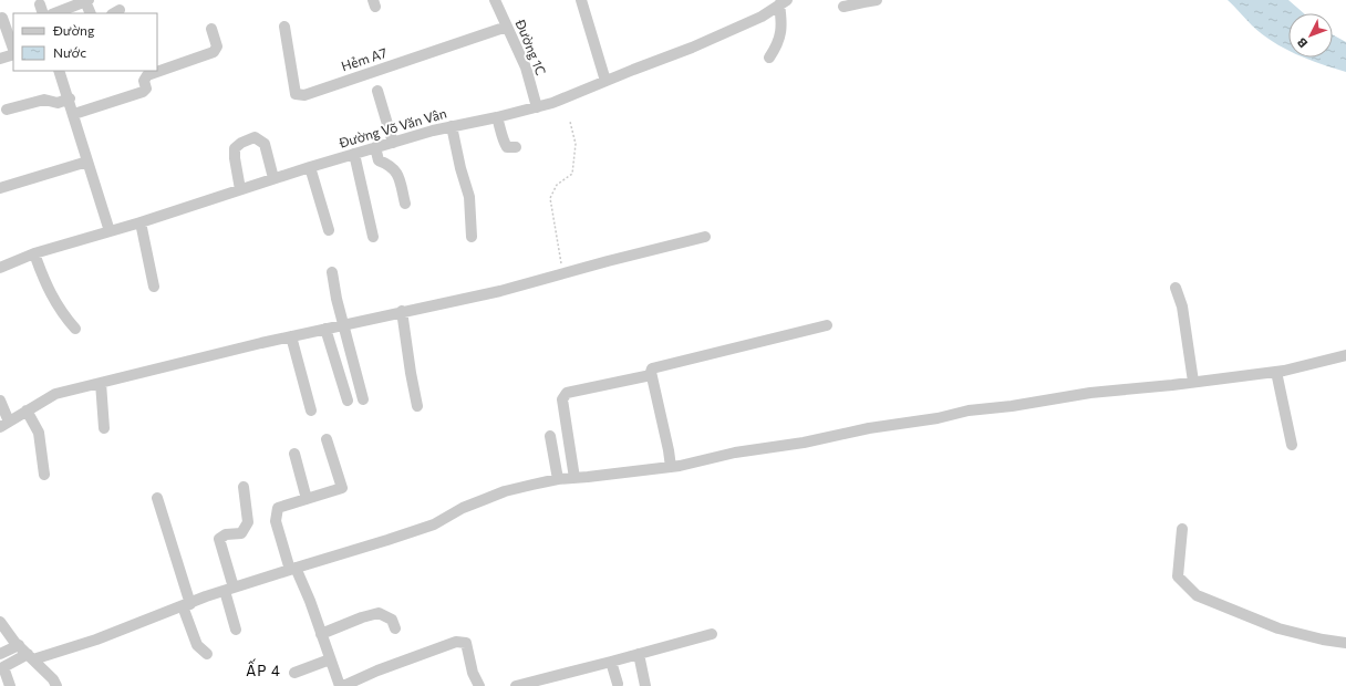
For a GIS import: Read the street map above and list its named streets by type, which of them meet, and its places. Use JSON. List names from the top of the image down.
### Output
{
  "streets": {
    "street": ["Đường 1C", "Hẻm A7", "Đường Võ Văn Vân"]
  },
  "crossings": [
    ["Đường 1C", "Hẻm A7"],
    ["Đường 1C", "Đường Võ Văn Vân"]
  ],
  "districts": ["ẤP 4"],
  "legend": ["Đường", "Nước"],
  "north": "bottom left"
}
